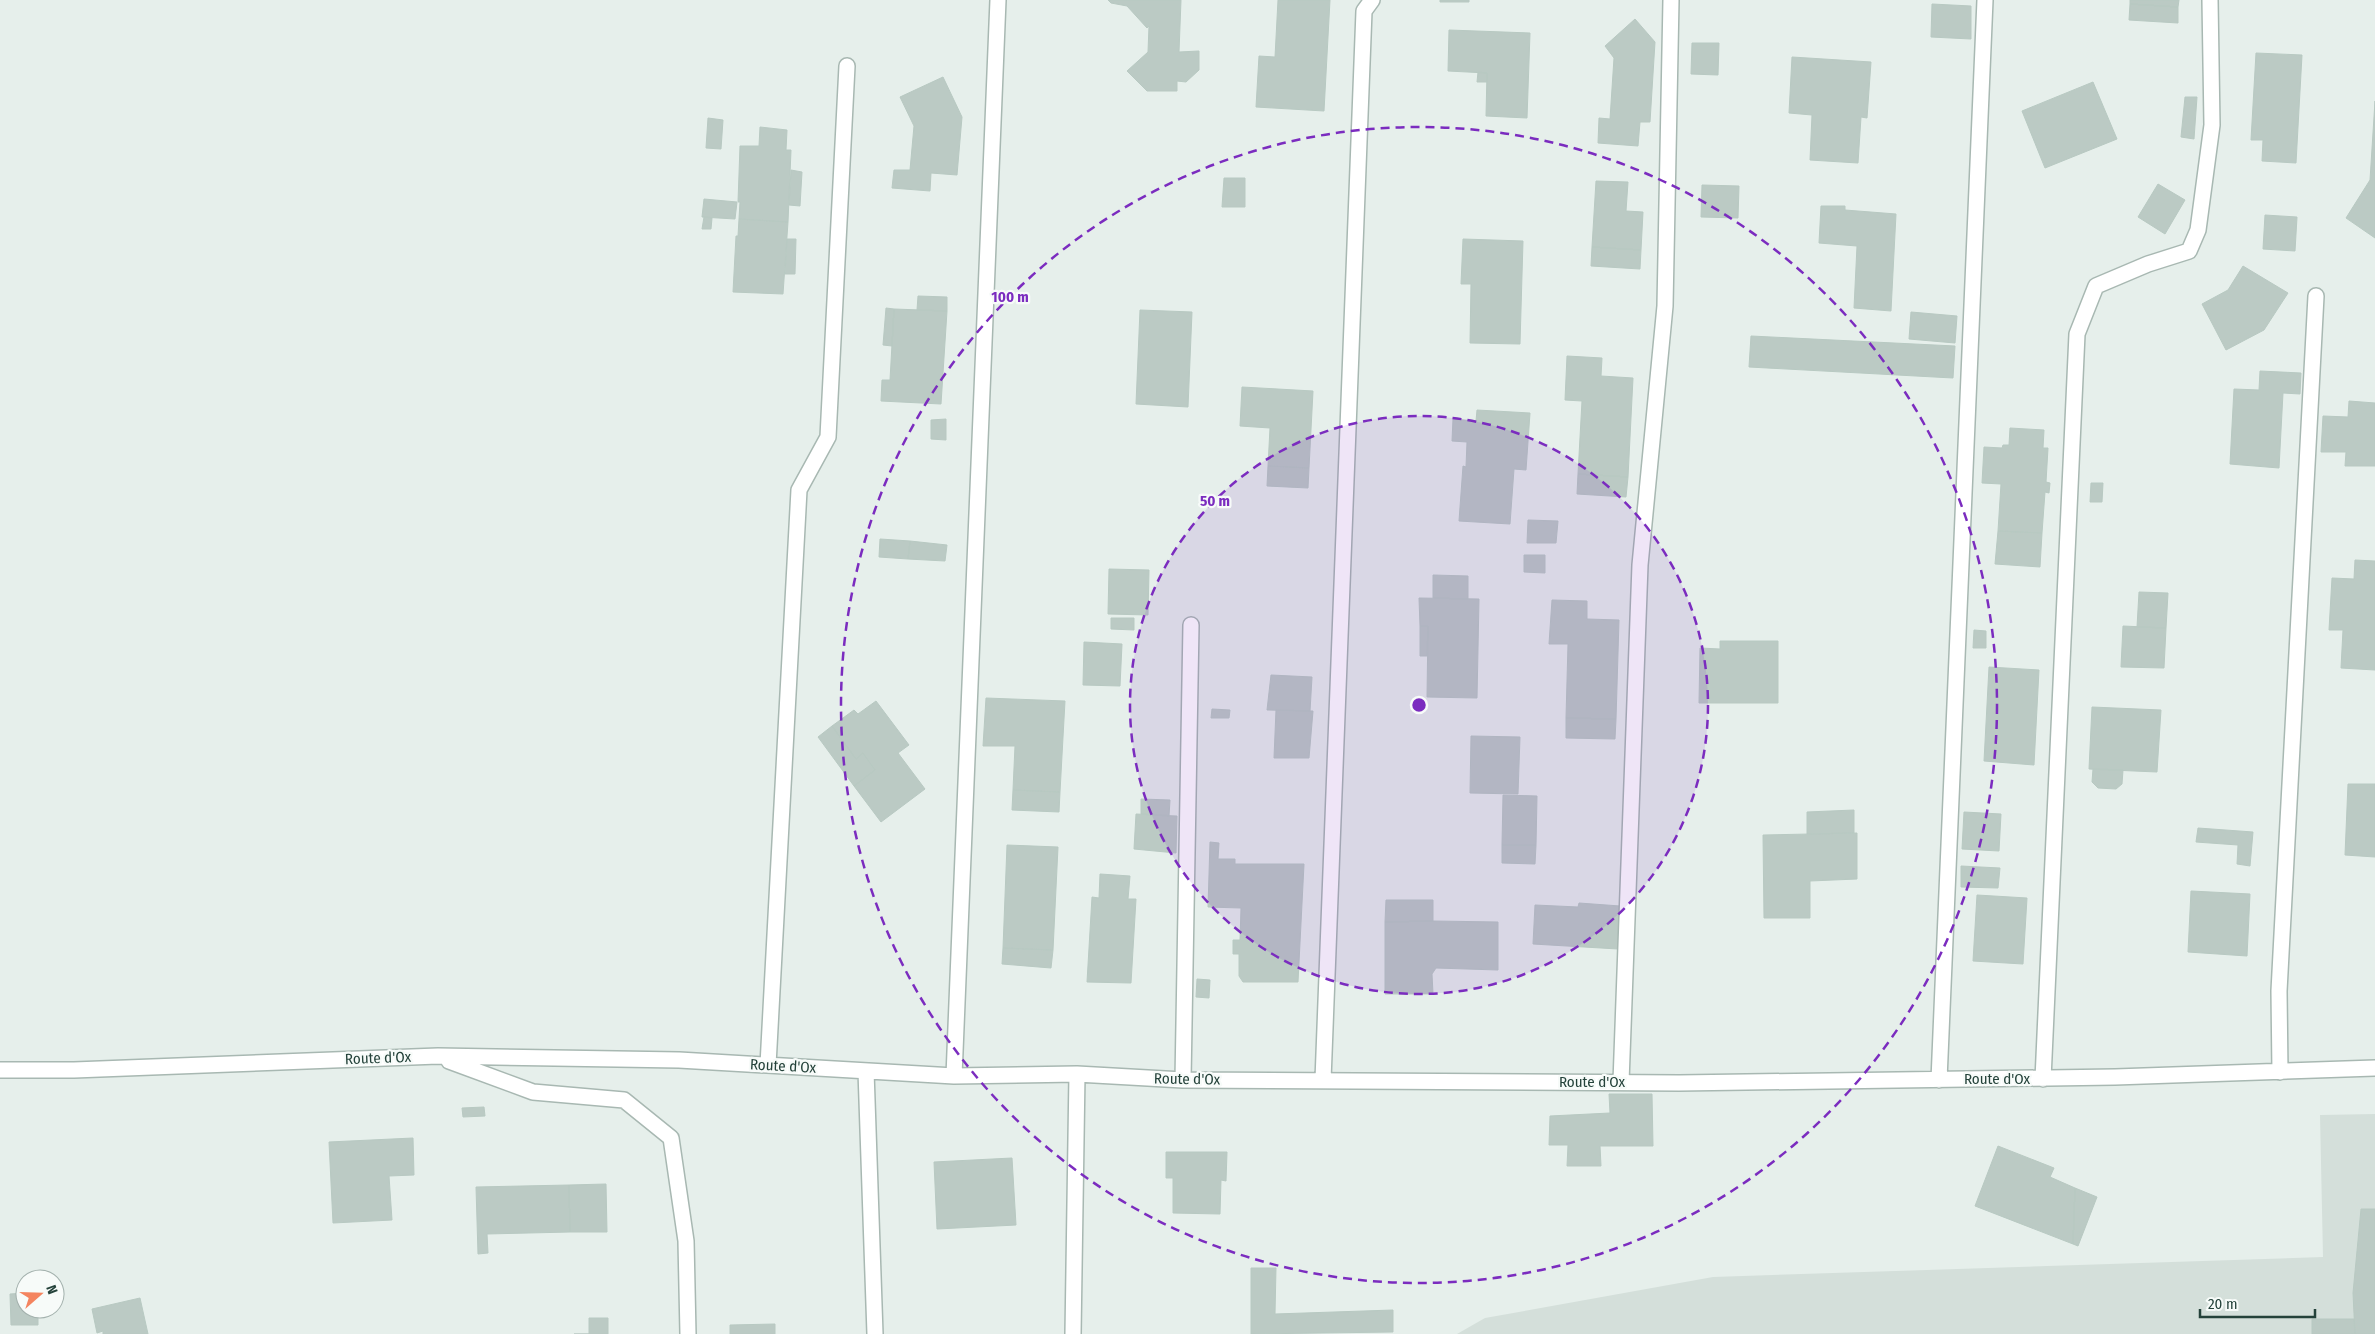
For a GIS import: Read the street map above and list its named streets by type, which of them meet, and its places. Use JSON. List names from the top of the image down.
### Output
{
  "streets": {
    "street": ["Route d'Ox"]
  },
  "scale_bar": "20 m",
  "north": "right",
  "rings": ["100 m", "50 m"]
}
